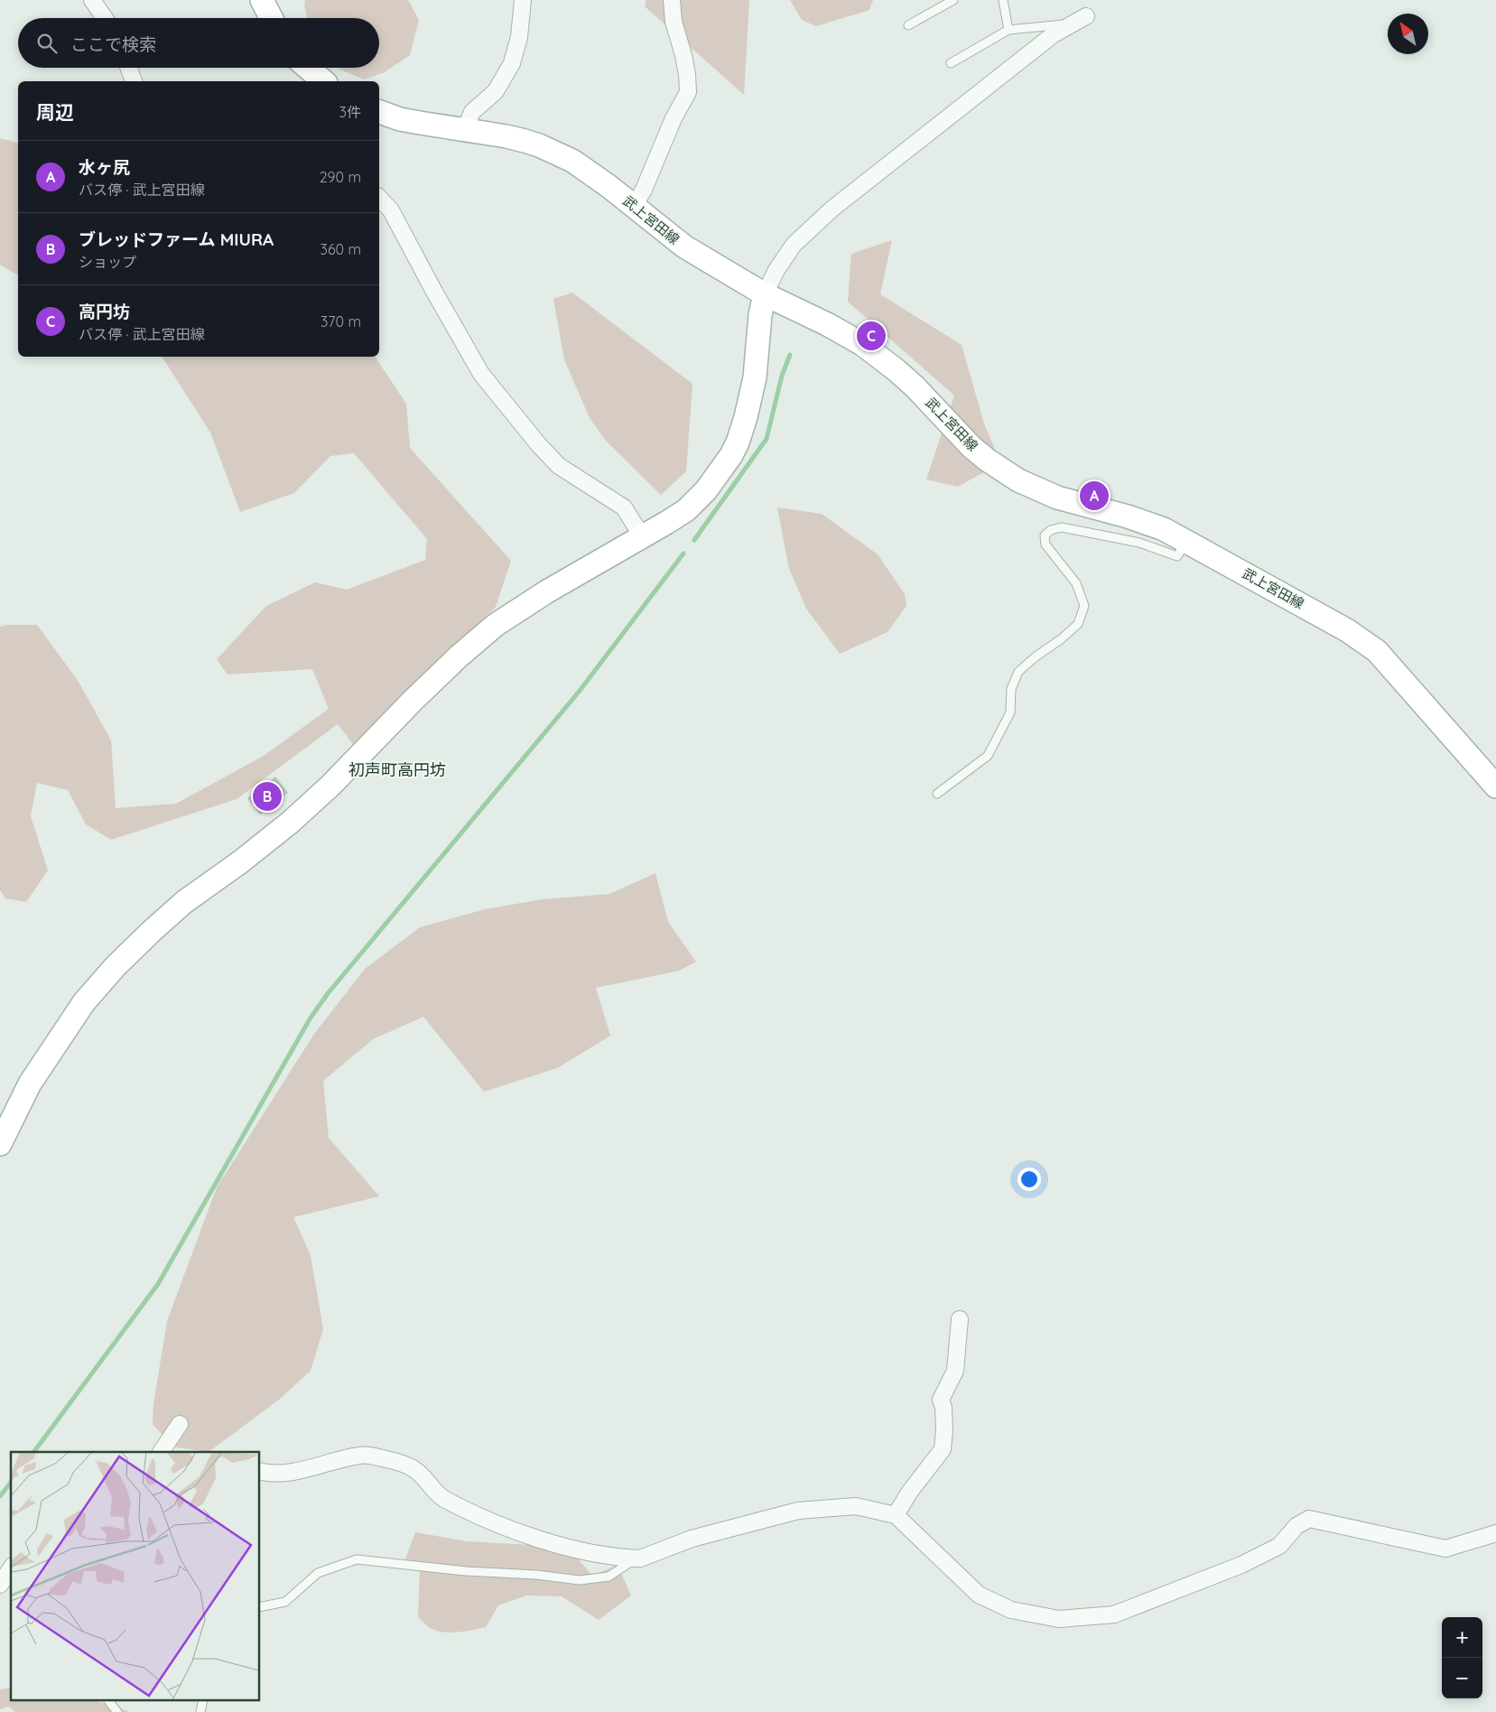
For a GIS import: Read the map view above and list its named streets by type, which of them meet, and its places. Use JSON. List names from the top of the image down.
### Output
{
  "streets": {
    "main road": ["武上宮田線"]
  },
  "districts": ["初声町高円坊"],
  "north": "top left",
  "page": {
    "search": "ここで検索",
    "heading": ["周辺", "3件"],
    "list": [
      {
        "mark": "A",
        "name": "水ヶ尻",
        "note": "バス停 · 武上宮田線",
        "value": "290 m"
      },
      {
        "mark": "B",
        "name": "ブレッドファーム MIURA",
        "note": "ショップ",
        "value": "360 m"
      },
      {
        "mark": "C",
        "name": "高円坊",
        "note": "バス停 · 武上宮田線",
        "value": "370 m"
      }
    ],
    "pins": ["C", "A", "B"],
    "map_buttons": ["+", "−"]
  }
}
